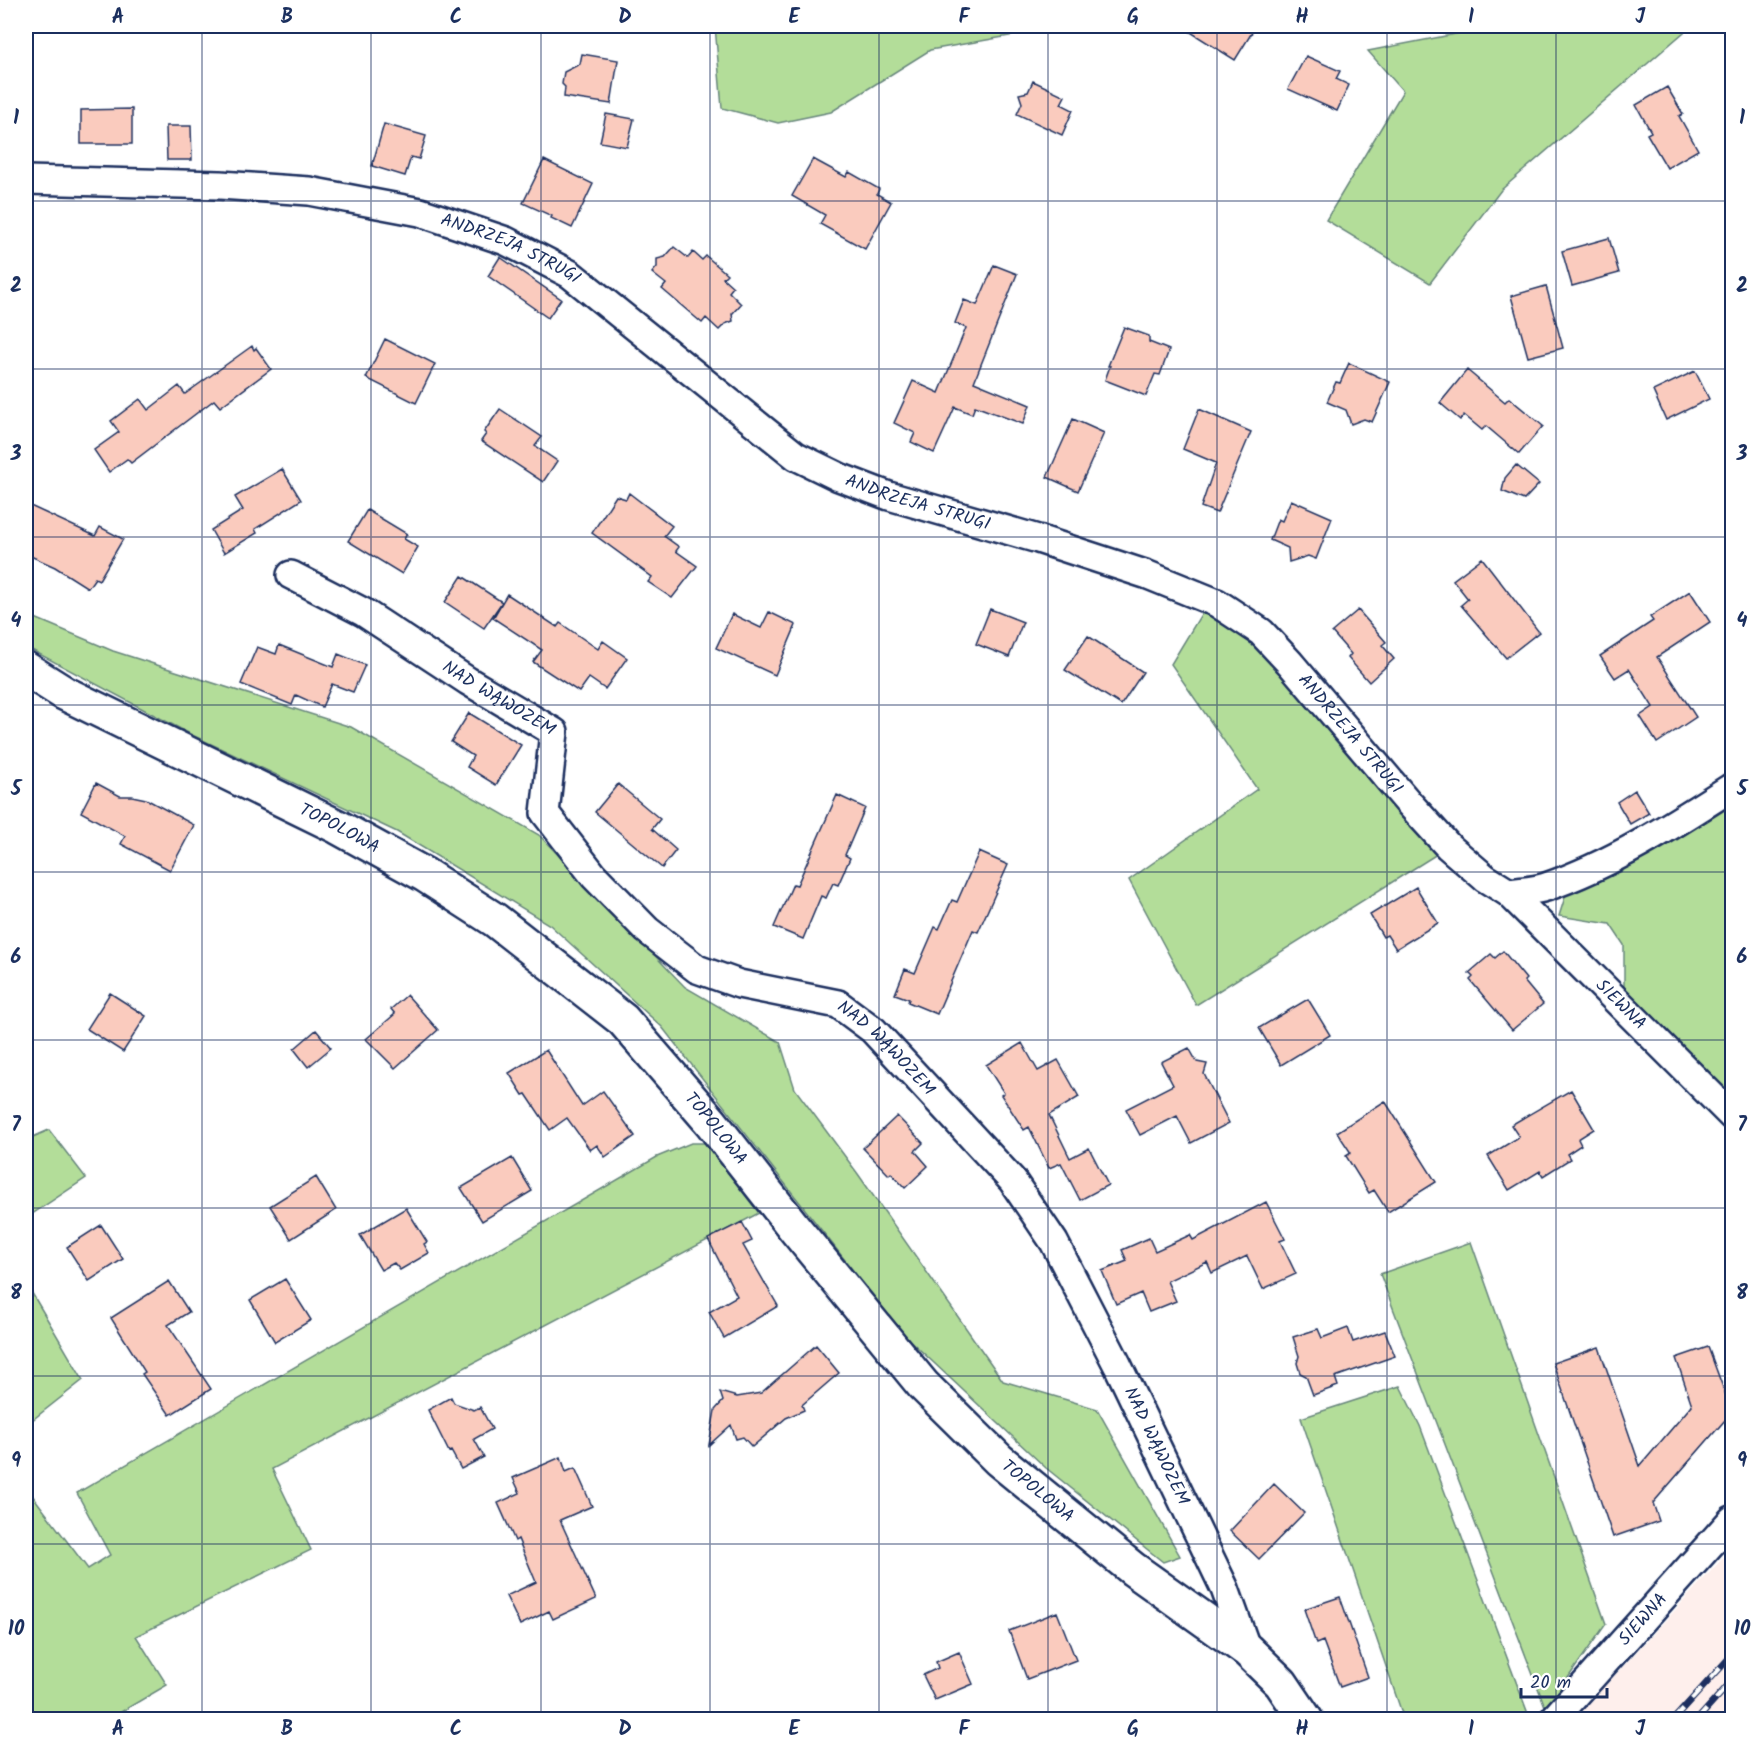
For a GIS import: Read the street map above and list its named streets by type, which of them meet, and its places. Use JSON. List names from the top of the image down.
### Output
{
  "streets": {
    "street": [
      "ANDRZEJA STRUGI",
      "NAD WĄWOZEM",
      "TOPOLOWA",
      "SIEWNA"
    ]
  },
  "crossings": [
    ["ANDRZEJA STRUGI", "SIEWNA"],
    ["NAD WĄWOZEM", "TOPOLOWA"]
  ],
  "scale_bar": "20 m",
  "grid": {
    "columns": [
      "A",
      "B",
      "C",
      "D",
      "E",
      "F",
      "G",
      "H",
      "I",
      "J"
    ],
    "rows": [
      "1",
      "2",
      "3",
      "4",
      "5",
      "6",
      "7",
      "8",
      "9",
      "10"
    ]
  }
}
